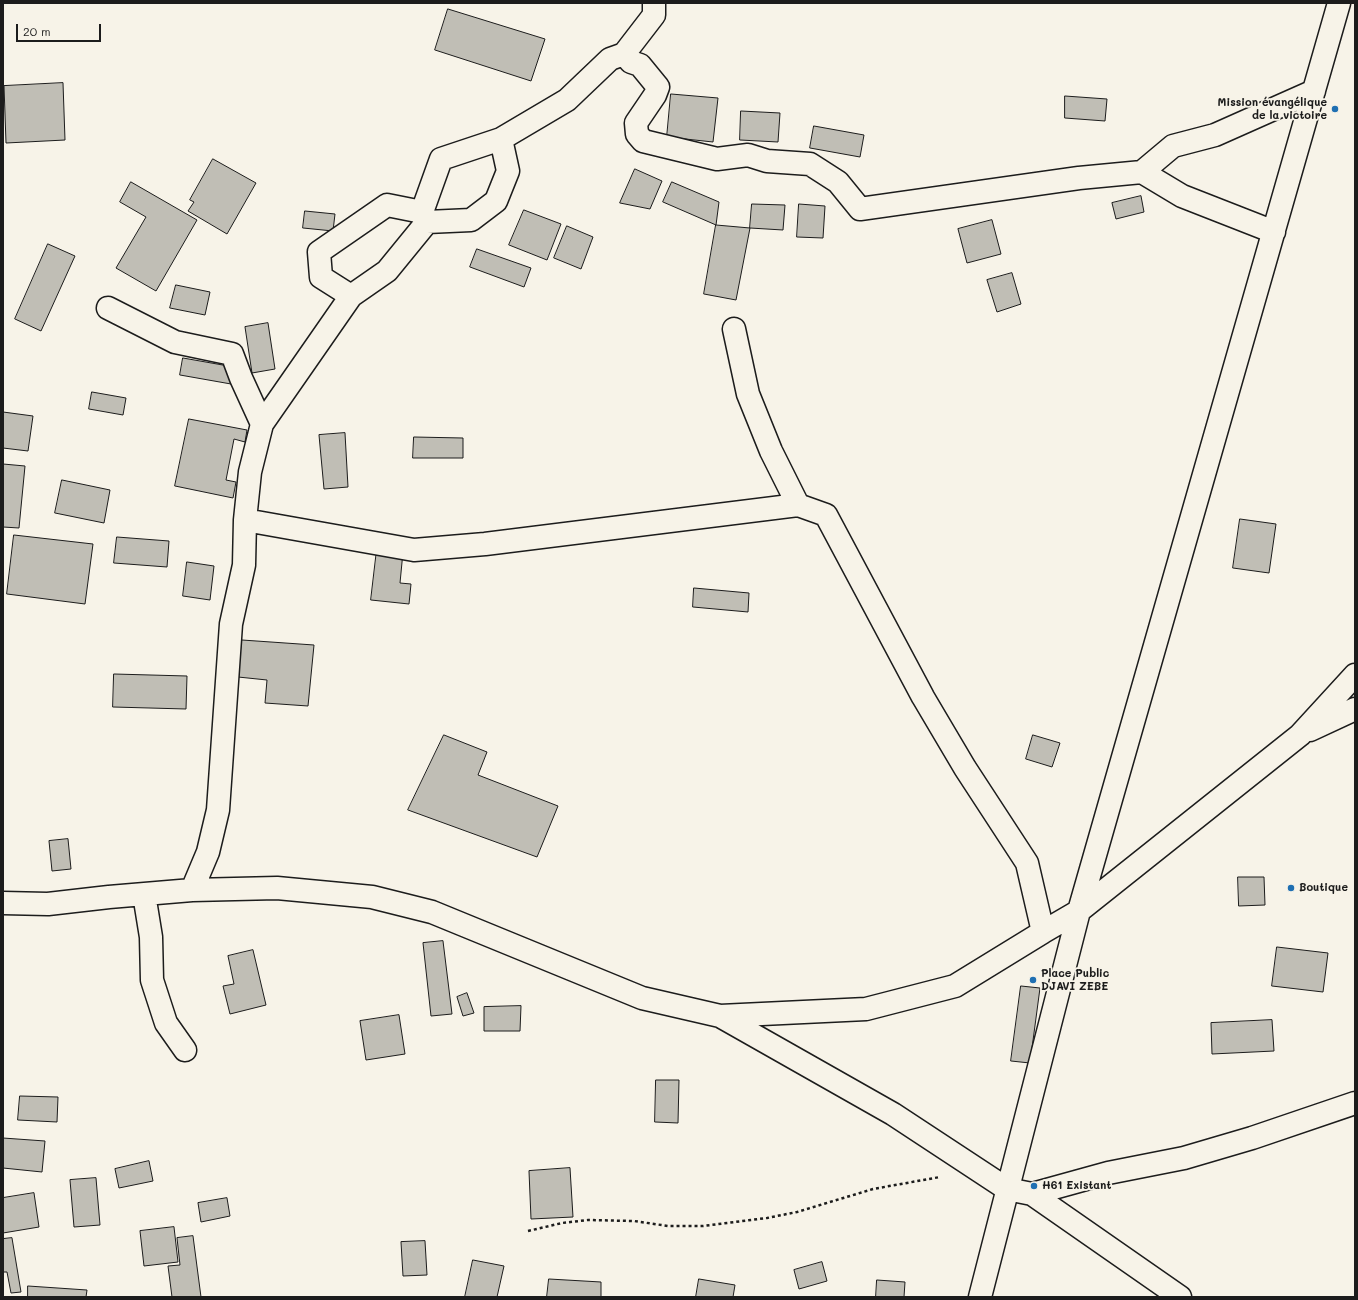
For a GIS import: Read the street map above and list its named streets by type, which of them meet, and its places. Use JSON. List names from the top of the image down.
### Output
{
  "places": [
    "Mission évangélique de la victoire",
    "Boutique",
    "Place Public DJAVI ZEBE",
    "H61 Existant"
  ],
  "scale_bar": "20 m"
}
